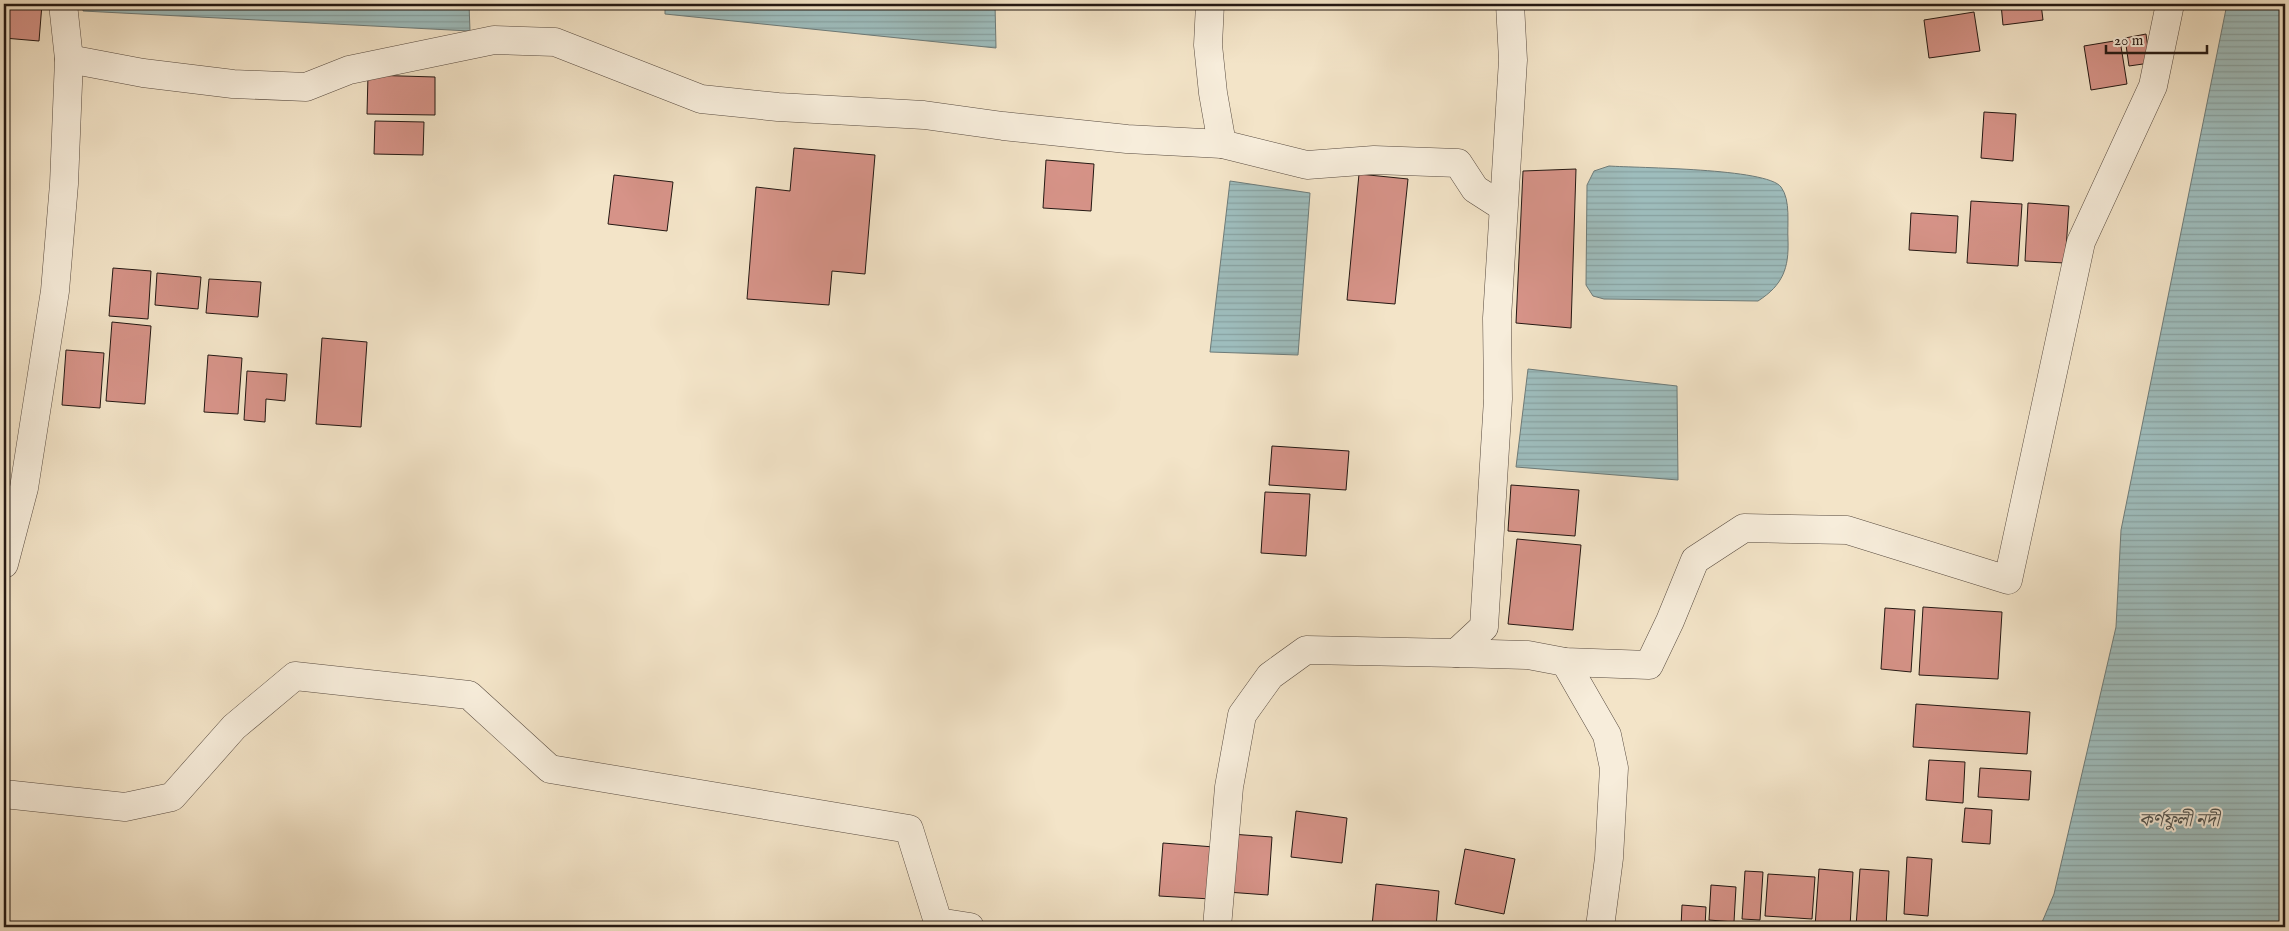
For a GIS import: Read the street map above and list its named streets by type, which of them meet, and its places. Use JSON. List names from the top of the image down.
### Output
{
  "water": ["কর্ণফুলী নদী"],
  "scale_bar": "20 m"
}
